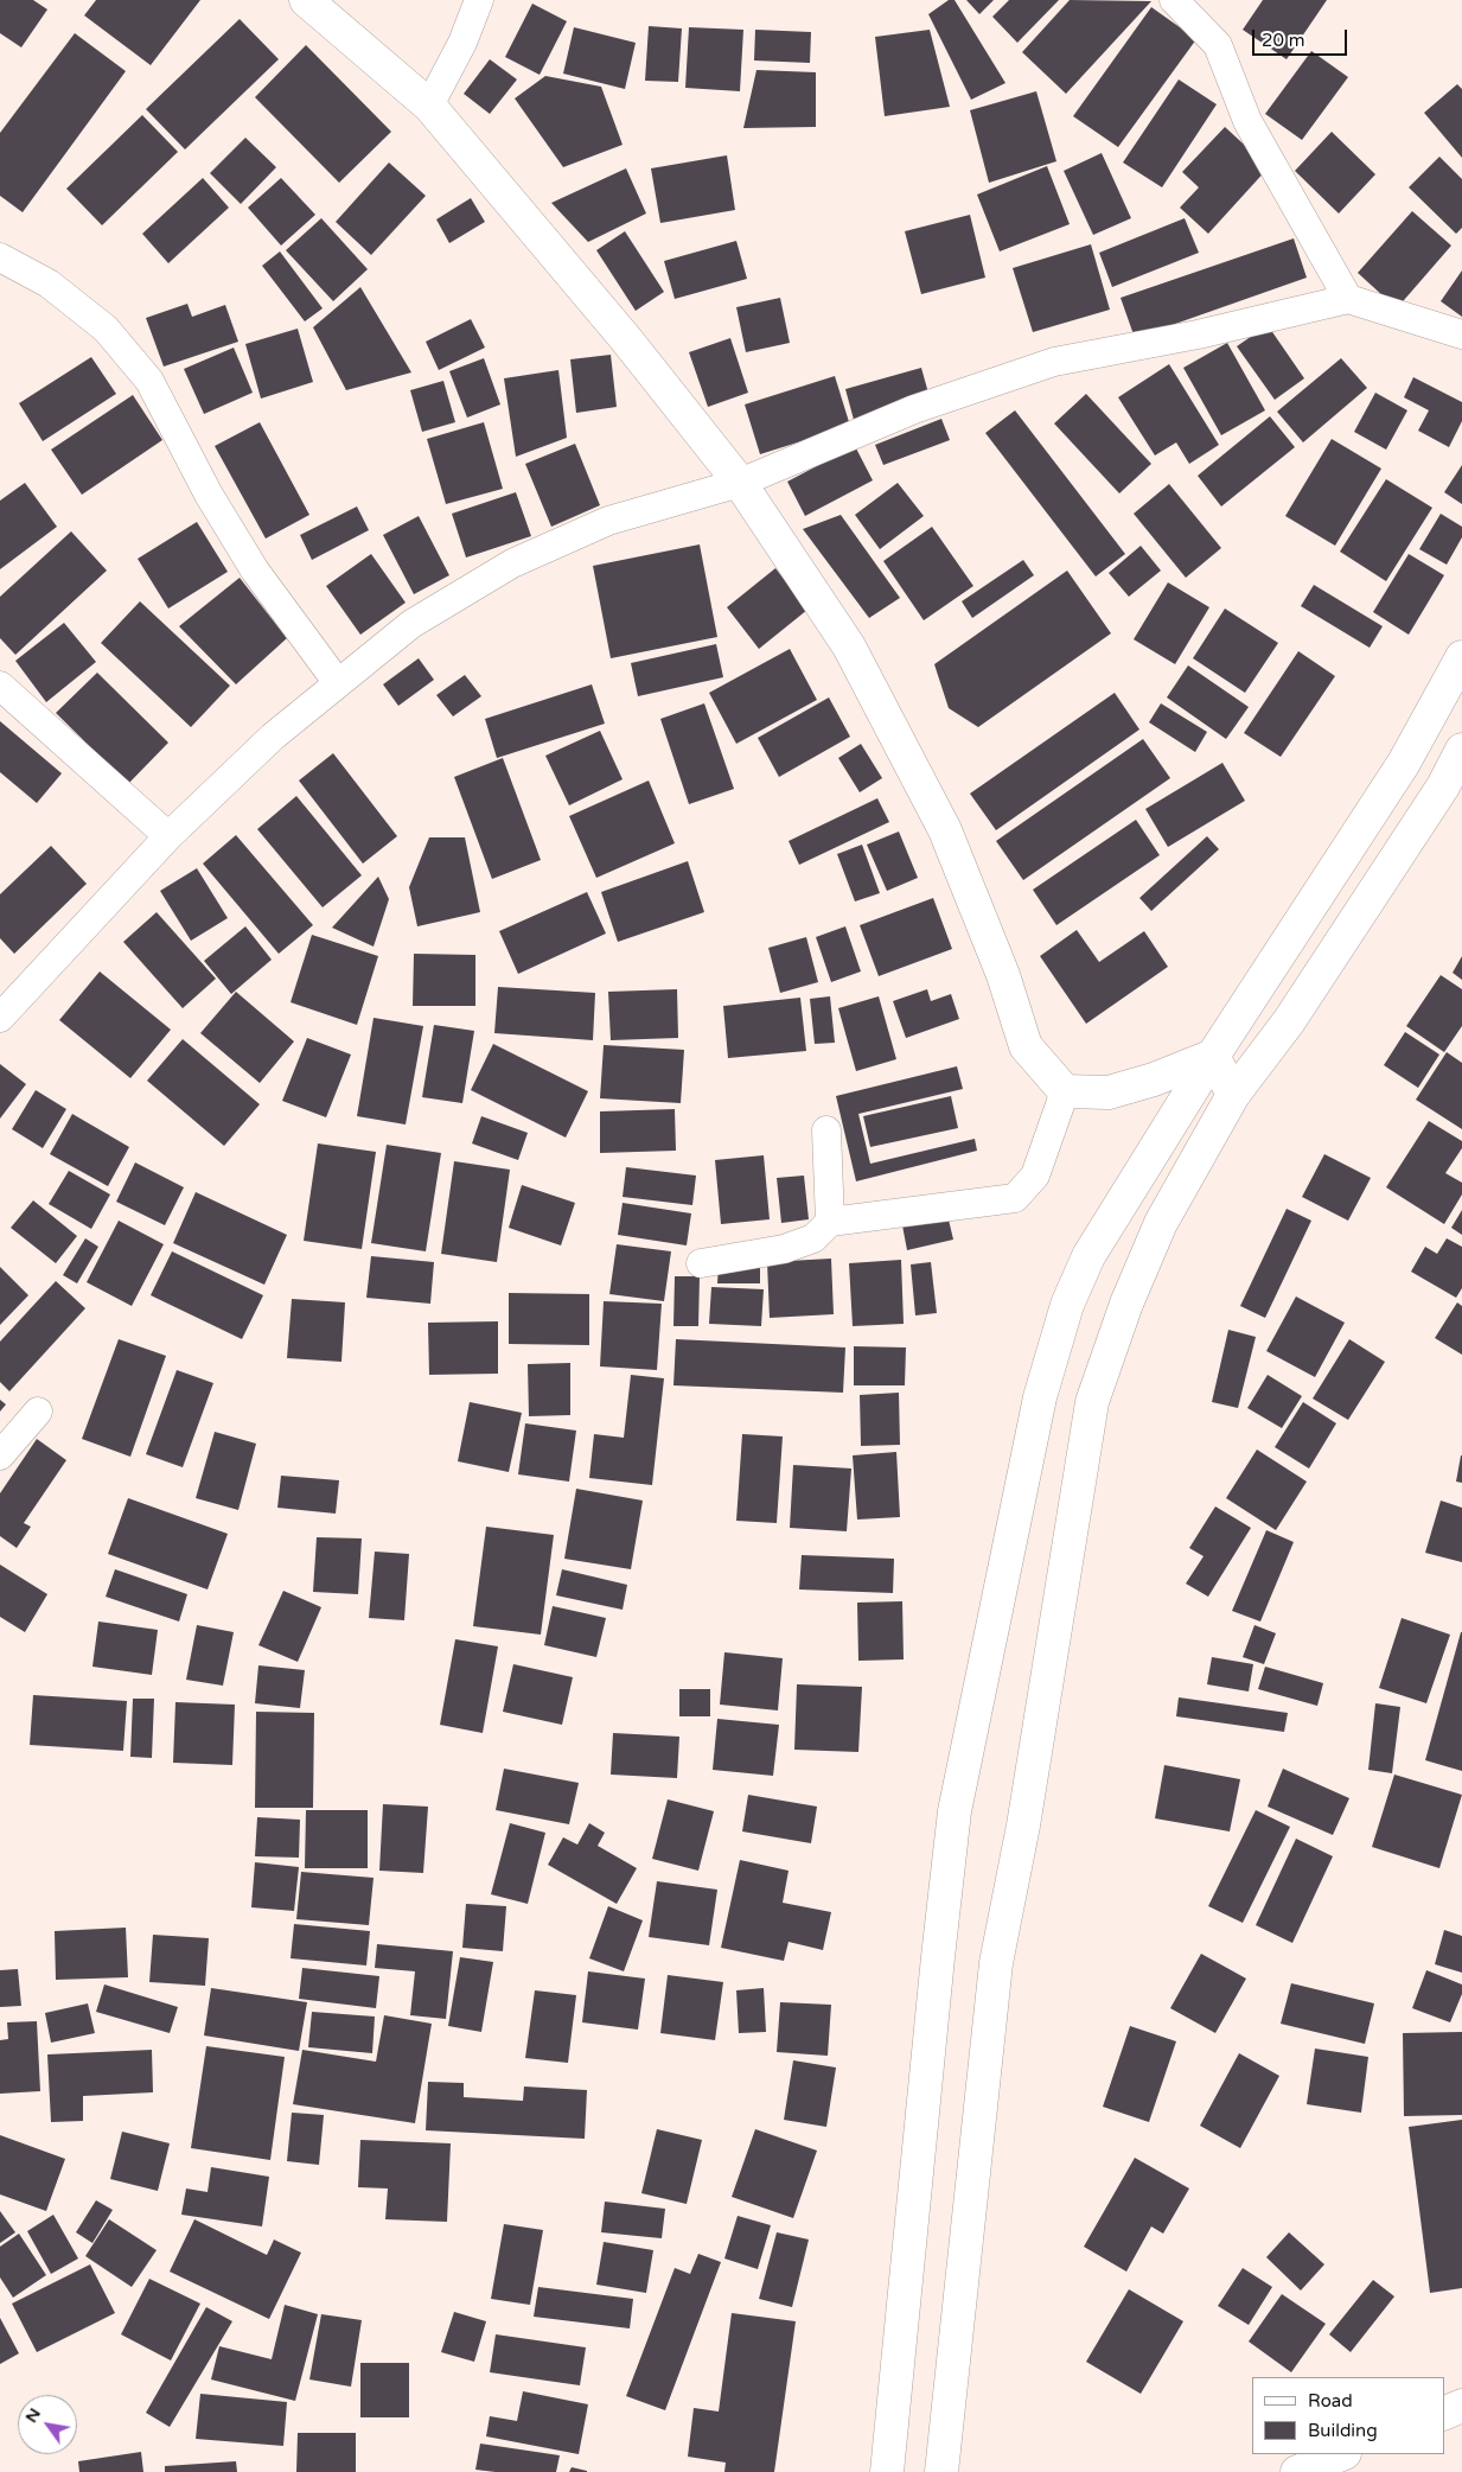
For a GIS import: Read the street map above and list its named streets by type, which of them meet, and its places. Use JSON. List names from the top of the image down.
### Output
{
  "legend": ["Road", "Building"],
  "scale_bar": "20 m",
  "north": "top left"
}
